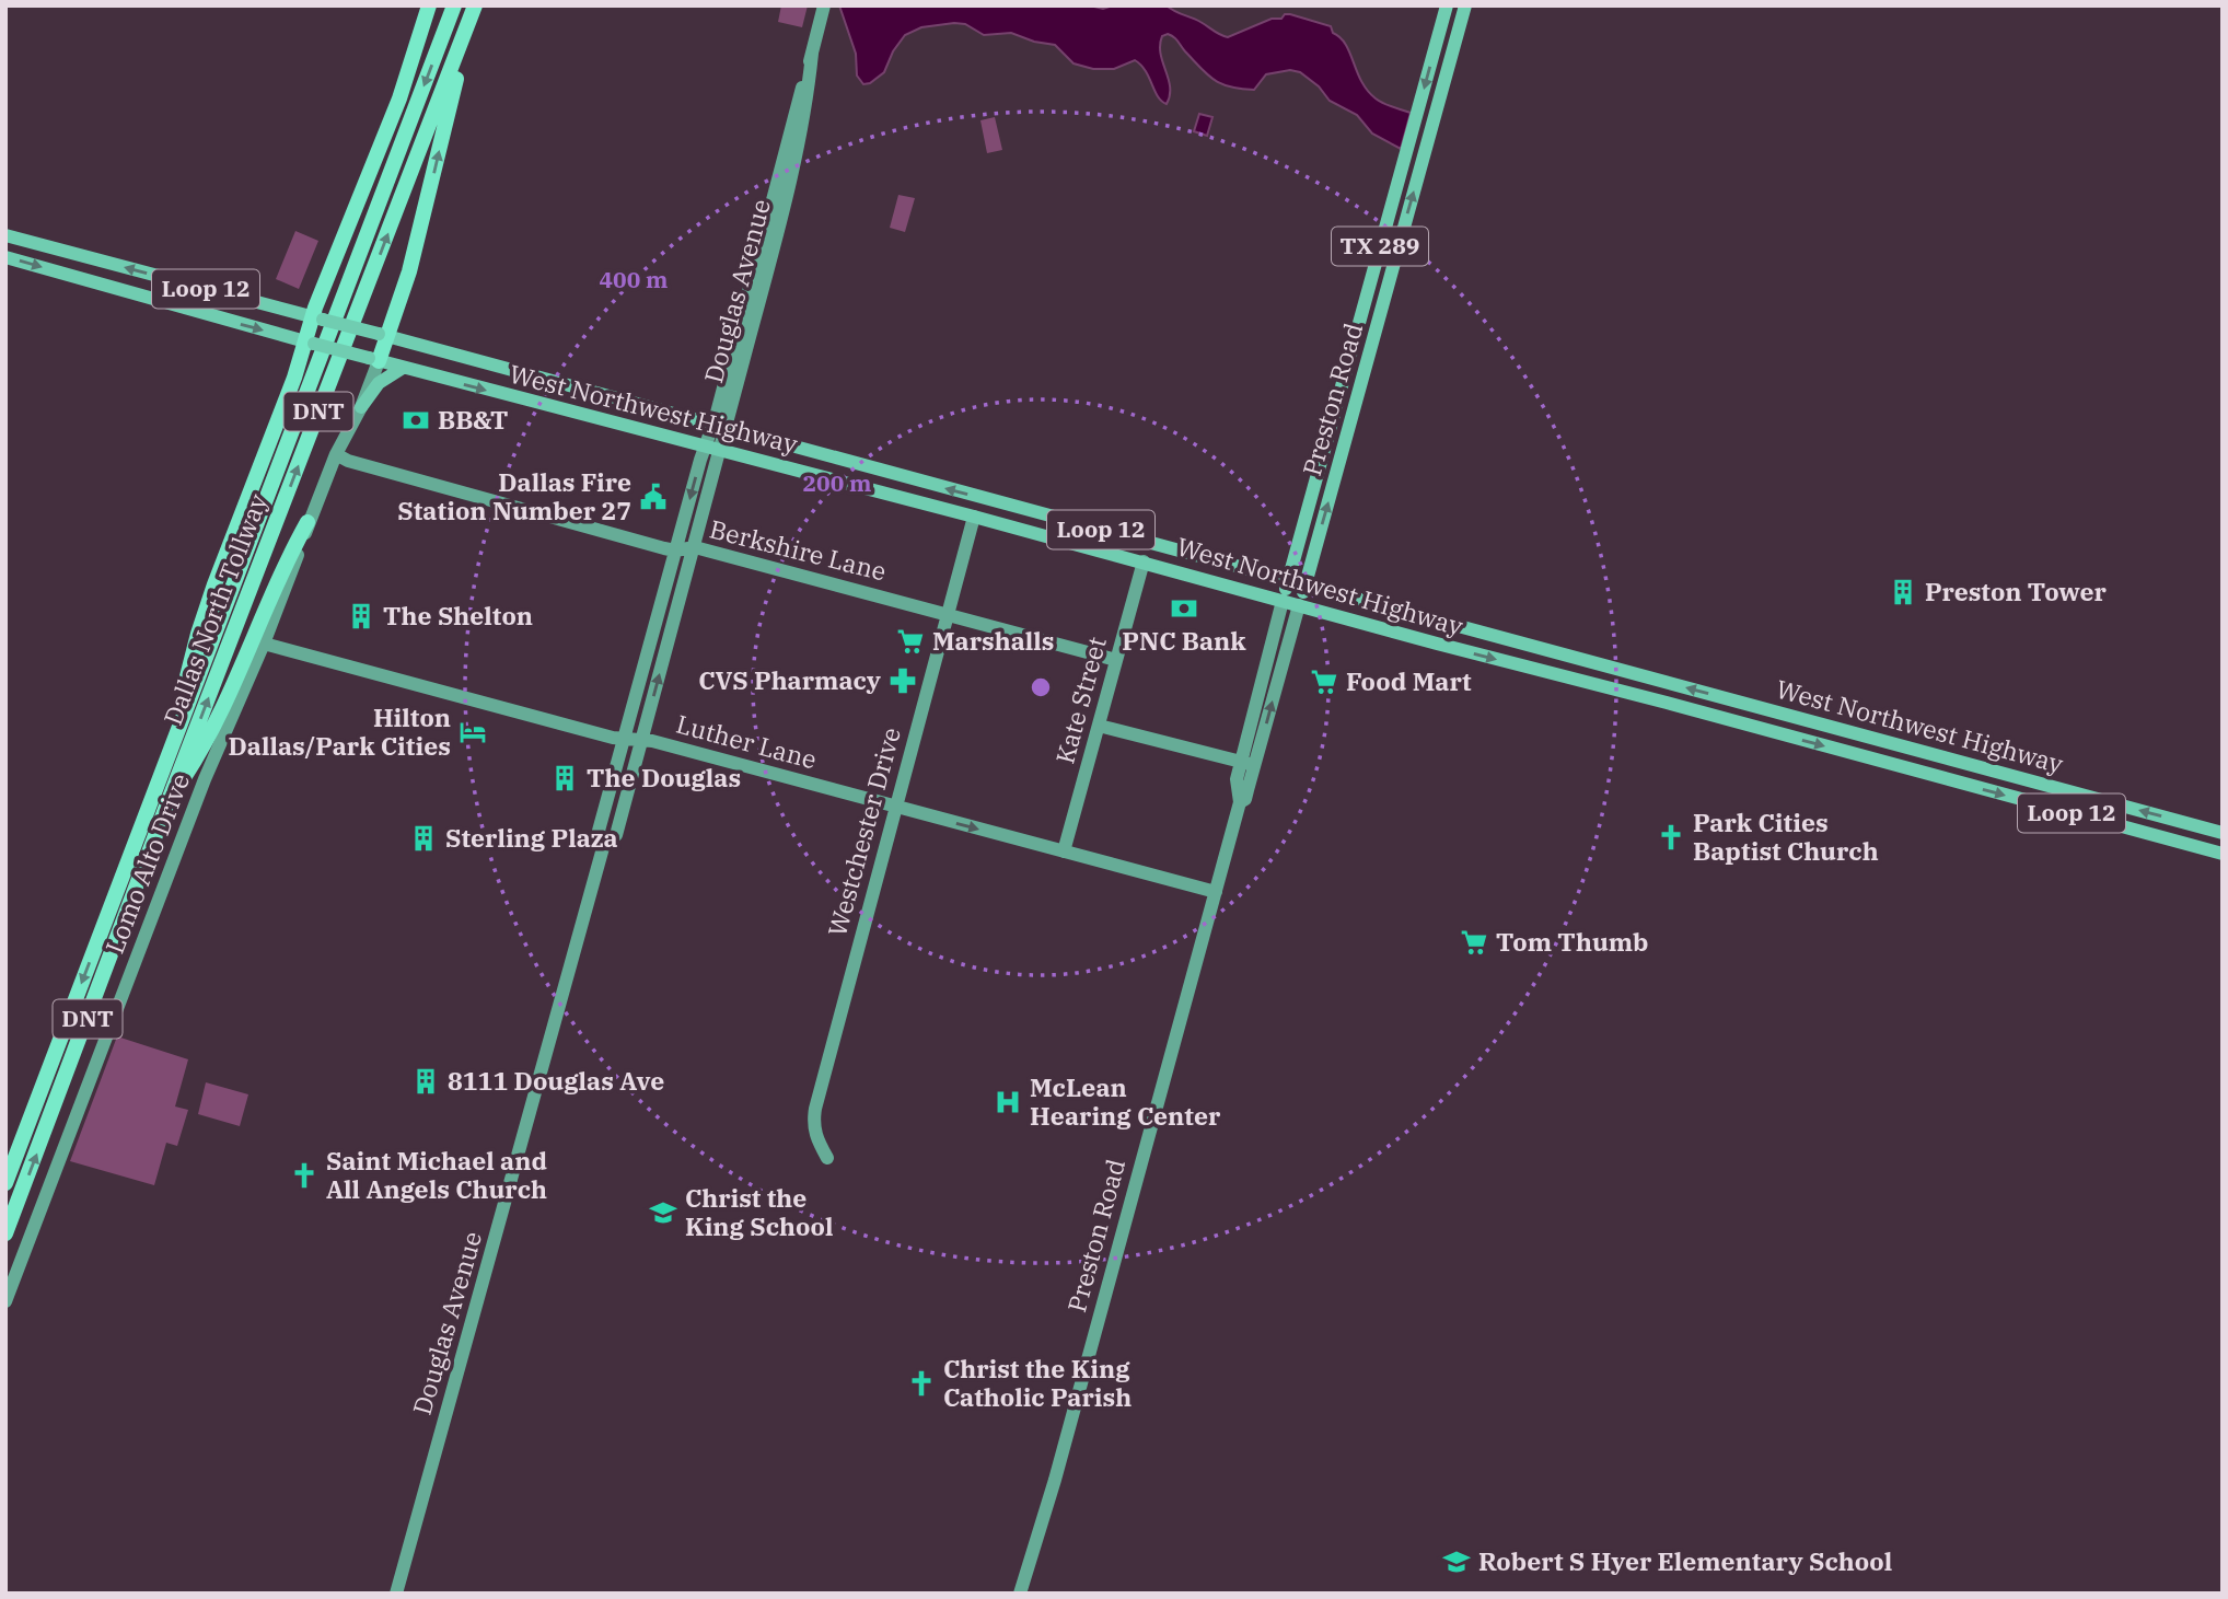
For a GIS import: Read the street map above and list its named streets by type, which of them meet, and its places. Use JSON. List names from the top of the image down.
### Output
{
  "streets": {
    "highway": ["DNT", "Dallas North Tollway"],
    "main road": [
      "TX 289",
      "Loop 12",
      "Preston Road",
      "West Northwest Highway"
    ],
    "street": [
      "Douglas Avenue",
      "Berkshire Lane",
      "Kate Street",
      "Luther Lane",
      "Westchester Drive",
      "Lomo Alto Drive"
    ]
  },
  "crossings": [
    ["Douglas Avenue", "West Northwest Highway"],
    ["Douglas Avenue", "Berkshire Lane"],
    ["Douglas Avenue", "Luther Lane"],
    ["Preston Road", "West Northwest Highway"],
    ["Preston Road", "Luther Lane"],
    ["West Northwest Highway", "Kate Street"],
    ["West Northwest Highway", "Westchester Drive"],
    ["West Northwest Highway", "Lomo Alto Drive"],
    ["Berkshire Lane", "Kate Street"],
    ["Berkshire Lane", "Westchester Drive"],
    ["Berkshire Lane", "Lomo Alto Drive"],
    ["Kate Street", "Luther Lane"],
    ["Luther Lane", "Westchester Drive"],
    ["Luther Lane", "Lomo Alto Drive"]
  ],
  "places": {
    "bank": ["BB&T", "PNC Bank"],
    "public building": ["Dallas Fire Station Number 27"],
    "building": [
      "Preston Tower",
      "The Shelton",
      "The Douglas",
      "Sterling Plaza",
      "8111 Douglas Ave"
    ],
    "supermarket": ["Marshalls", "Food Mart", "Tom Thumb"],
    "pharmacy": ["CVS Pharmacy"],
    "hotel": ["Hilton Dallas/Park Cities"],
    "church": ["Park Cities Baptist Church", "Saint Michael and All Angels Church", "Christ the King Catholic Parish"],
    "hospital": ["McLean Hearing Center"],
    "school or university": ["Christ the King School", "Robert S Hyer Elementary School"]
  },
  "rings": ["400 m", "200 m"]
}
